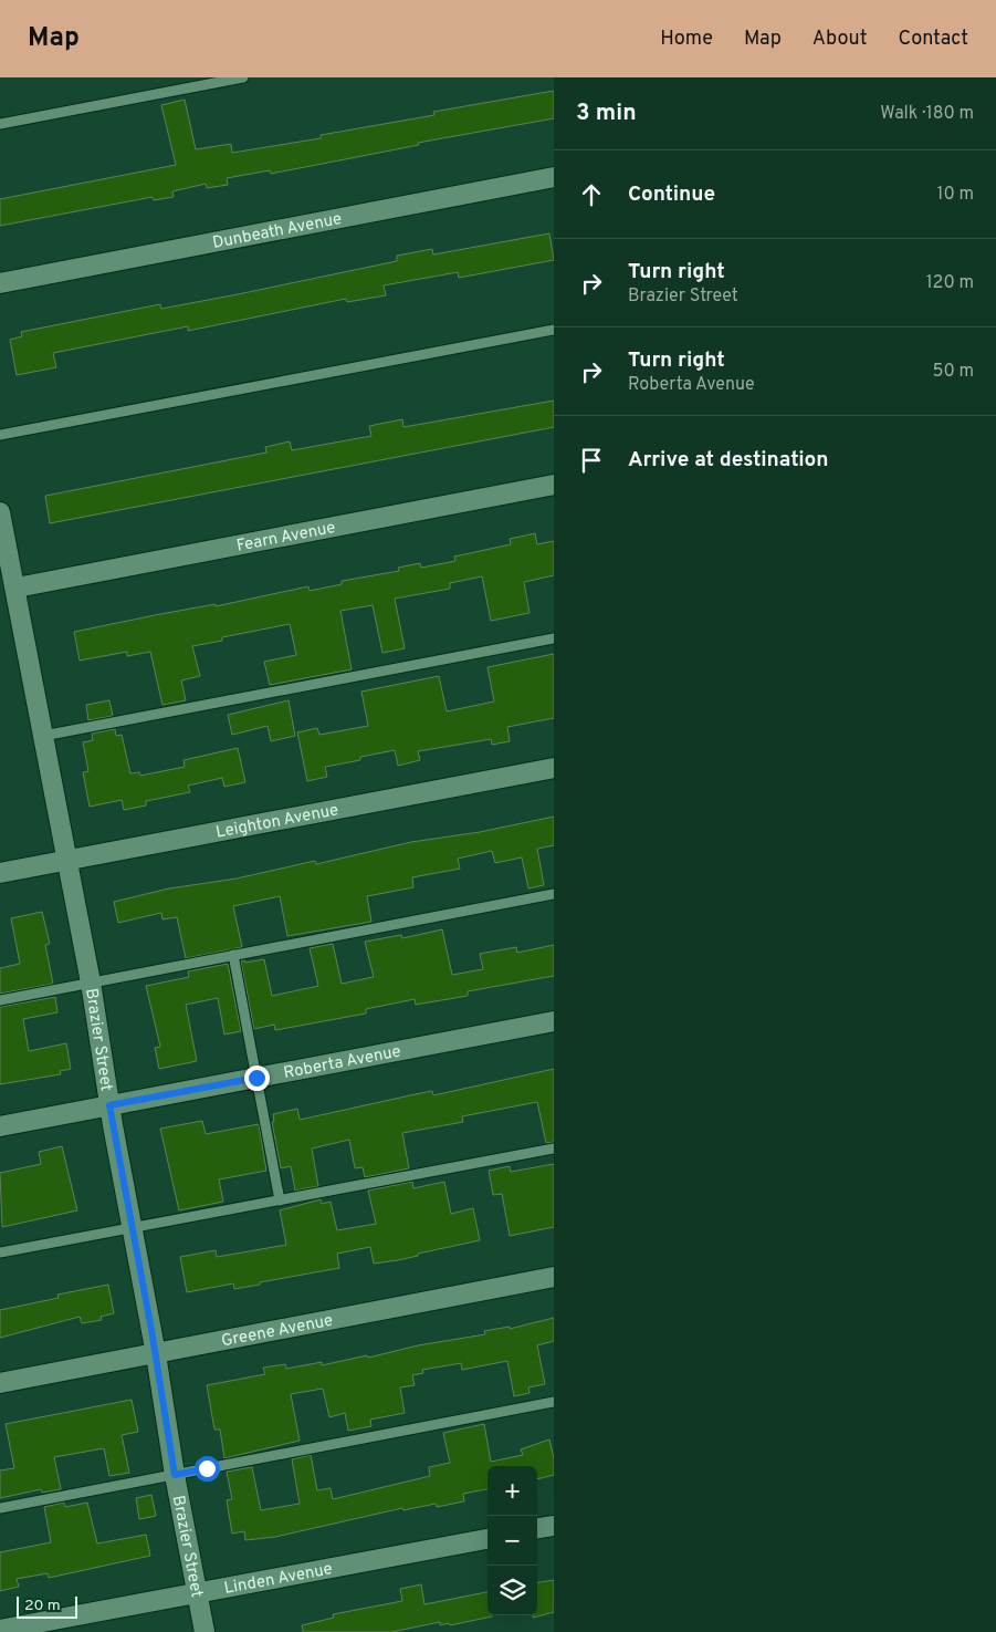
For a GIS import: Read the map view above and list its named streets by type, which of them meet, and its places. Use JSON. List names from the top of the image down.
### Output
{
  "streets": {
    "street": [
      "Dunbeath Avenue",
      "Fearn Avenue",
      "Leighton Avenue",
      "Brazier Street",
      "Roberta Avenue",
      "Greene Avenue",
      "Linden Avenue"
    ]
  },
  "crossings": [
    ["Fearn Avenue", "Brazier Street"],
    ["Leighton Avenue", "Brazier Street"],
    ["Brazier Street", "Roberta Avenue"],
    ["Brazier Street", "Greene Avenue"],
    ["Brazier Street", "Linden Avenue"]
  ],
  "scale_bar": "20 m",
  "page": {
    "header": "Map",
    "nav": [
      "Home",
      "Map",
      "About",
      "Contact"
    ],
    "heading": ["3 min", "Walk · 180 m"],
    "list": [
      ["Continue", "10 m"],
      ["Turn right", "Brazier Street", "120 m"],
      ["Turn right", "Roberta Avenue", "50 m"],
      "Arrive at destination"
    ],
    "map_buttons": ["+", "−"],
    "scale": "20 m"
  }
}
